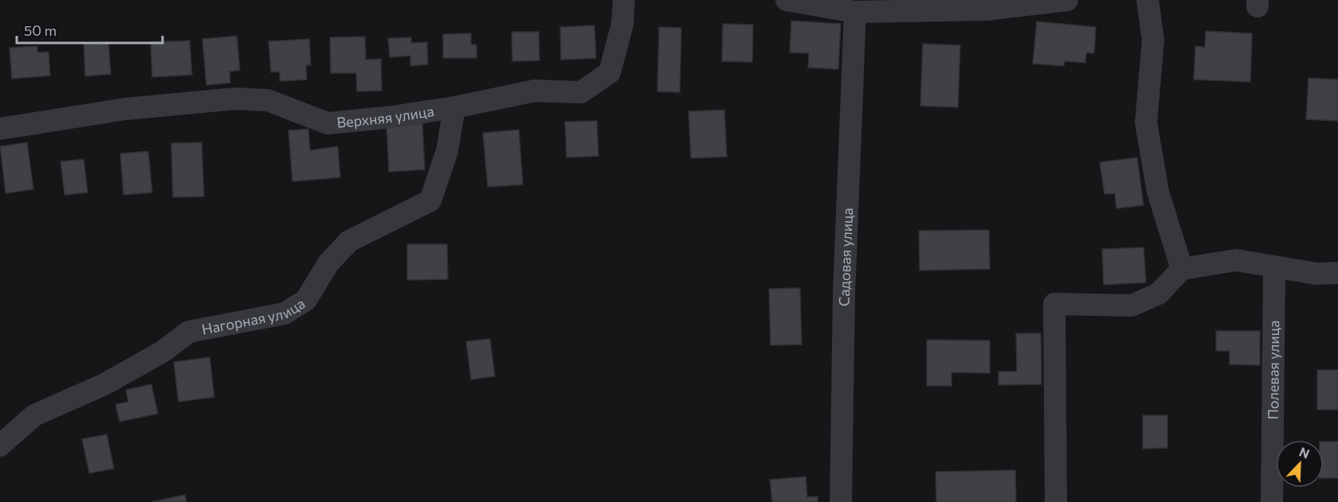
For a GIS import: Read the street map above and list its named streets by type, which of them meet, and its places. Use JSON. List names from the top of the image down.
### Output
{
  "streets": {
    "street": [
      "Верхняя улица",
      "Садовая улица",
      "Нагорная улица",
      "Полевая улица"
    ]
  },
  "crossings": [
    ["Верхняя улица", "Нагорная улица"]
  ],
  "scale_bar": "50 m",
  "north": "top right"
}
